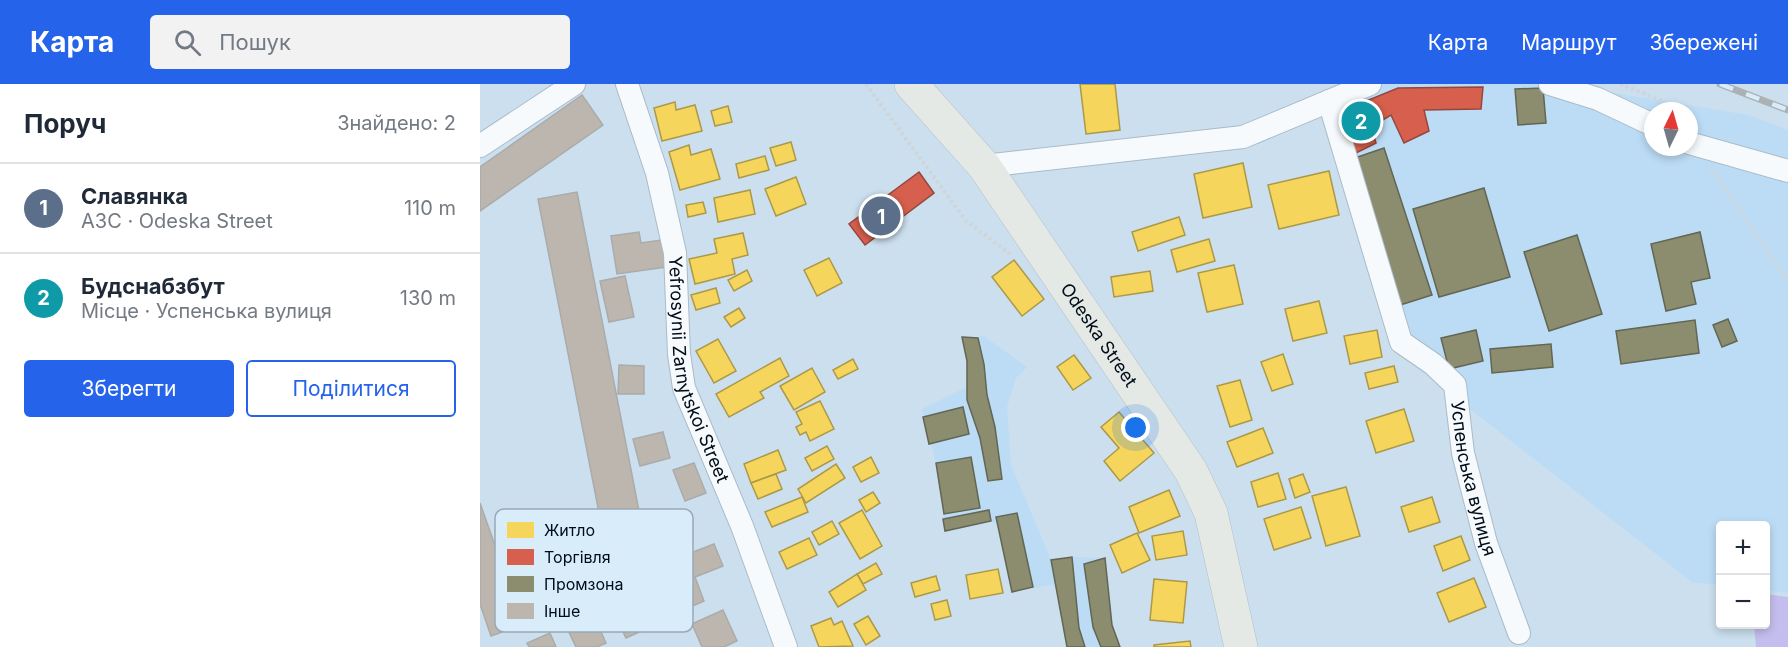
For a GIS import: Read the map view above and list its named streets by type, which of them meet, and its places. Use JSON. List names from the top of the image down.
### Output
{
  "streets": {
    "main road": ["Odeska Street"],
    "street": ["Yefrosynii Zarnytskoi Street", "Успенська вулиця"]
  },
  "legend": [
    "Житло",
    "Торгівля",
    "Промзона",
    "Інше"
  ],
  "north": "top",
  "page": {
    "header": "Карта",
    "search": "Пошук",
    "nav": ["Карта", "Маршрут", "Збережені"],
    "heading": ["Поруч", "Знайдено: 2"],
    "pins": ["2", "1"],
    "list": [
      {
        "mark": "1",
        "name": "Славянка",
        "note": "АЗС · Odeska Street",
        "value": "110 m"
      },
      {
        "mark": "2",
        "name": "Будснабзбут",
        "note": "Місце · Успенська вулиця",
        "value": "130 m"
      }
    ],
    "buttons": ["Зберегти", "Поділитися"],
    "map_buttons": ["+", "−"]
  }
}
